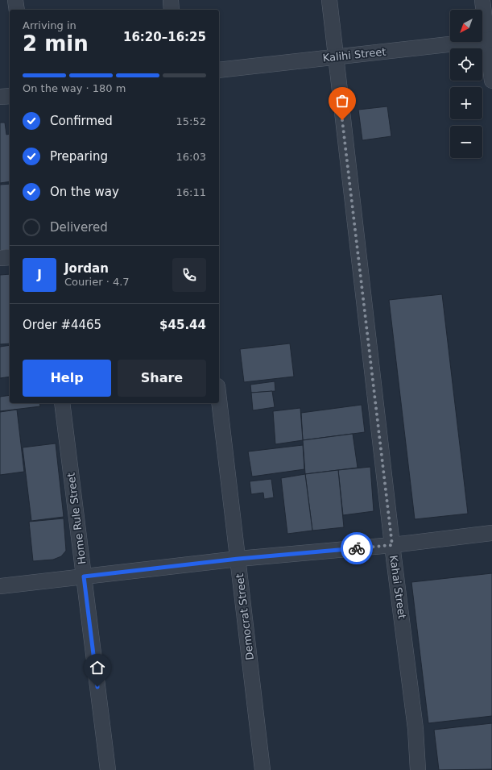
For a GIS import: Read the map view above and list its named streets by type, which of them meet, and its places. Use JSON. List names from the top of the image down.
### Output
{
  "streets": {
    "street": [
      "Kalihi Street",
      "Home Rule Street",
      "Kahai Street",
      "Democrat Street"
    ]
  },
  "crossings": [
    ["Kalihi Street", "Kahai Street"]
  ],
  "north": "bottom left",
  "page": {
    "map_buttons": ["+", "−"],
    "heading": ["2 min", "Arriving in", "16:20–16:25"],
    "panel": [
      "Jordan",
      "Courier · 4.7",
      "Order #4465",
      "$45.44"
    ],
    "bar": "On the way · 180 m",
    "list": [
      ["Confirmed", "15:52"],
      ["Preparing", "16:03"],
      ["On the way", "16:11"],
      "Delivered"
    ],
    "round": "J",
    "buttons": ["Help", "Share"]
  }
}
